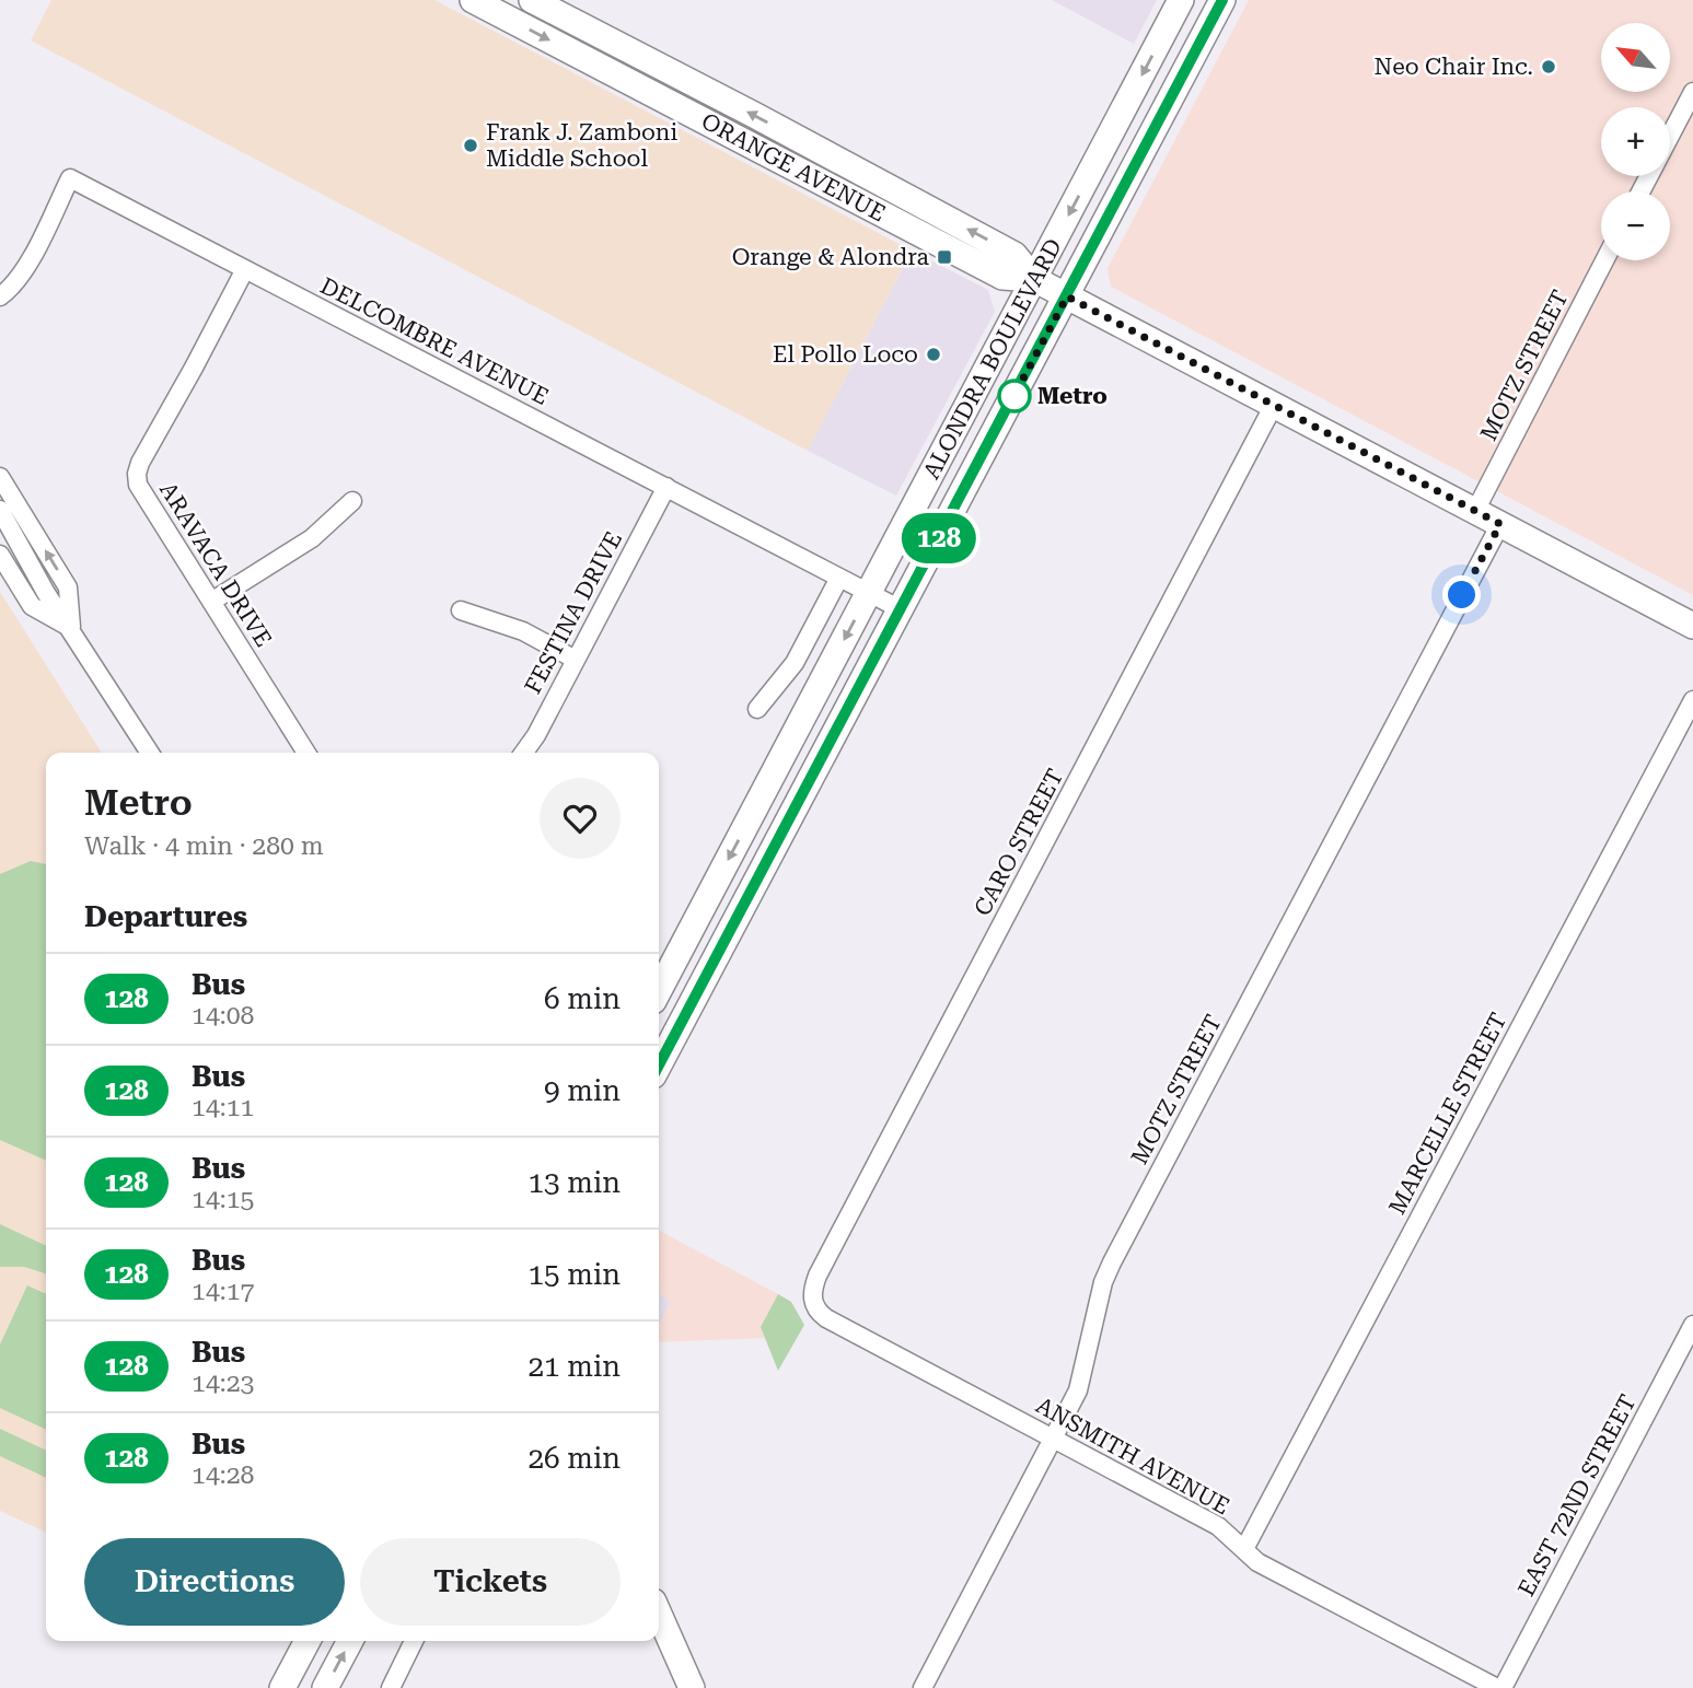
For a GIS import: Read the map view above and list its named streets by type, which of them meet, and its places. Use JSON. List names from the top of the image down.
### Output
{
  "streets": {
    "main road": ["ORANGE AVENUE", "ALONDRA BOULEVARD"],
    "street": [
      "DELCOMBRE AVENUE",
      "MOTZ STREET",
      "ARAVACA DRIVE",
      "FESTINA DRIVE",
      "CARO STREET",
      "MARCELLE STREET",
      "ANSMITH AVENUE",
      "EAST 72ND STREET"
    ]
  },
  "crossings": [
    ["ORANGE AVENUE", "ALONDRA BOULEVARD"],
    ["ORANGE AVENUE", "MOTZ STREET"],
    ["ORANGE AVENUE", "CARO STREET"],
    ["DELCOMBRE AVENUE", "ALONDRA BOULEVARD"],
    ["DELCOMBRE AVENUE", "ARAVACA DRIVE"],
    ["DELCOMBRE AVENUE", "FESTINA DRIVE"],
    ["MOTZ STREET", "ANSMITH AVENUE"],
    ["CARO STREET", "ANSMITH AVENUE"],
    ["MARCELLE STREET", "ANSMITH AVENUE"],
    ["ANSMITH AVENUE", "EAST 72ND STREET"]
  ],
  "places": {
    "other": [
      "Neo Chair Inc.",
      "Frank J. Zamboni Middle School",
      "El Pollo Loco",
      "Metro"
    ],
    "transit": ["Orange & Alondra"]
  },
  "lines": ["bus line 128"],
  "north": "top left",
  "page": {
    "on_map": "128",
    "map_buttons": ["+", "−"],
    "heading": [
      ["Metro", "Walk · 4 min · 280 m"],
      "Departures"
    ],
    "list": [
      {
        "mark": "128",
        "name": "Bus",
        "note": "14:08",
        "value": "6 min"
      },
      {
        "mark": "128",
        "name": "Bus",
        "note": "14:11",
        "value": "9 min"
      },
      {
        "mark": "128",
        "name": "Bus",
        "note": "14:15",
        "value": "13 min"
      },
      {
        "mark": "128",
        "name": "Bus",
        "note": "14:17",
        "value": "15 min"
      },
      {
        "mark": "128",
        "name": "Bus",
        "note": "14:23",
        "value": "21 min"
      },
      {
        "mark": "128",
        "name": "Bus",
        "note": "14:28",
        "value": "26 min"
      }
    ],
    "buttons": ["Directions", "Tickets"]
  }
}
